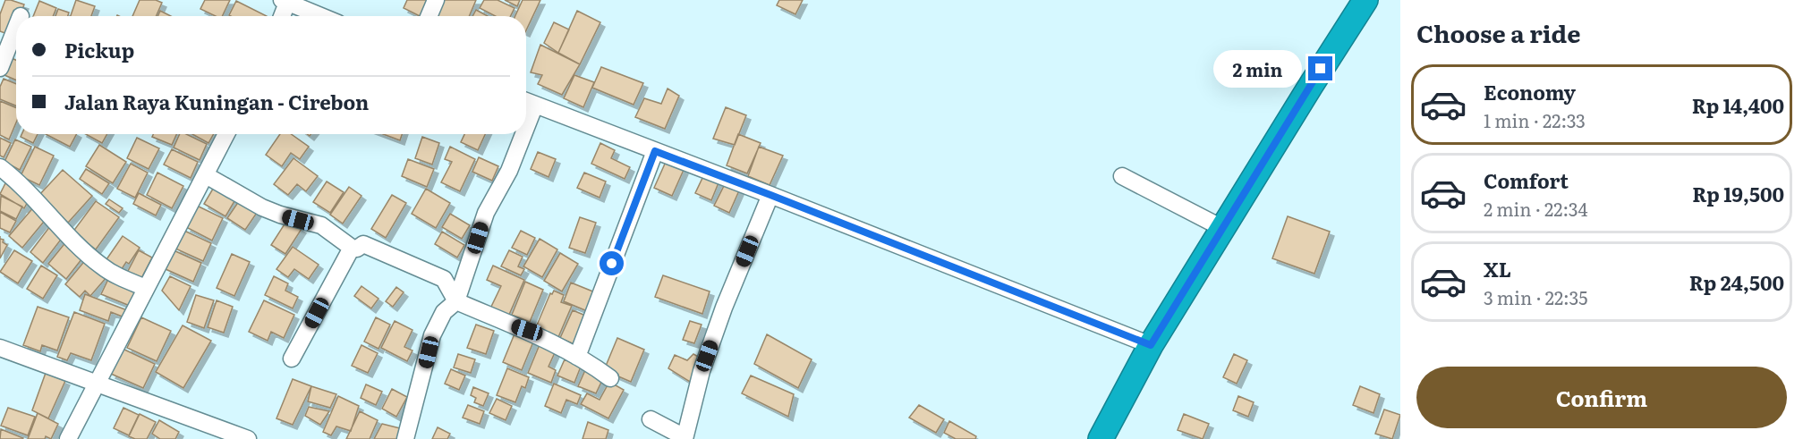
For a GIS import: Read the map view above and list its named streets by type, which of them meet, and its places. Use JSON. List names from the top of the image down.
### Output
{
  "page": {
    "heading": "Choose a ride",
    "banner": ["Pickup", "Jalan Raya Kuningan - Cirebon"],
    "bubble": "2 min",
    "list": [
      {
        "name": "Economy",
        "note": "1 min · 22:33",
        "value": "Rp 14,400"
      },
      {
        "name": "Comfort",
        "note": "2 min · 22:34",
        "value": "Rp 19,500"
      },
      {
        "name": "XL",
        "note": "3 min · 22:35",
        "value": "Rp 24,500"
      }
    ],
    "buttons": "Confirm"
  }
}
